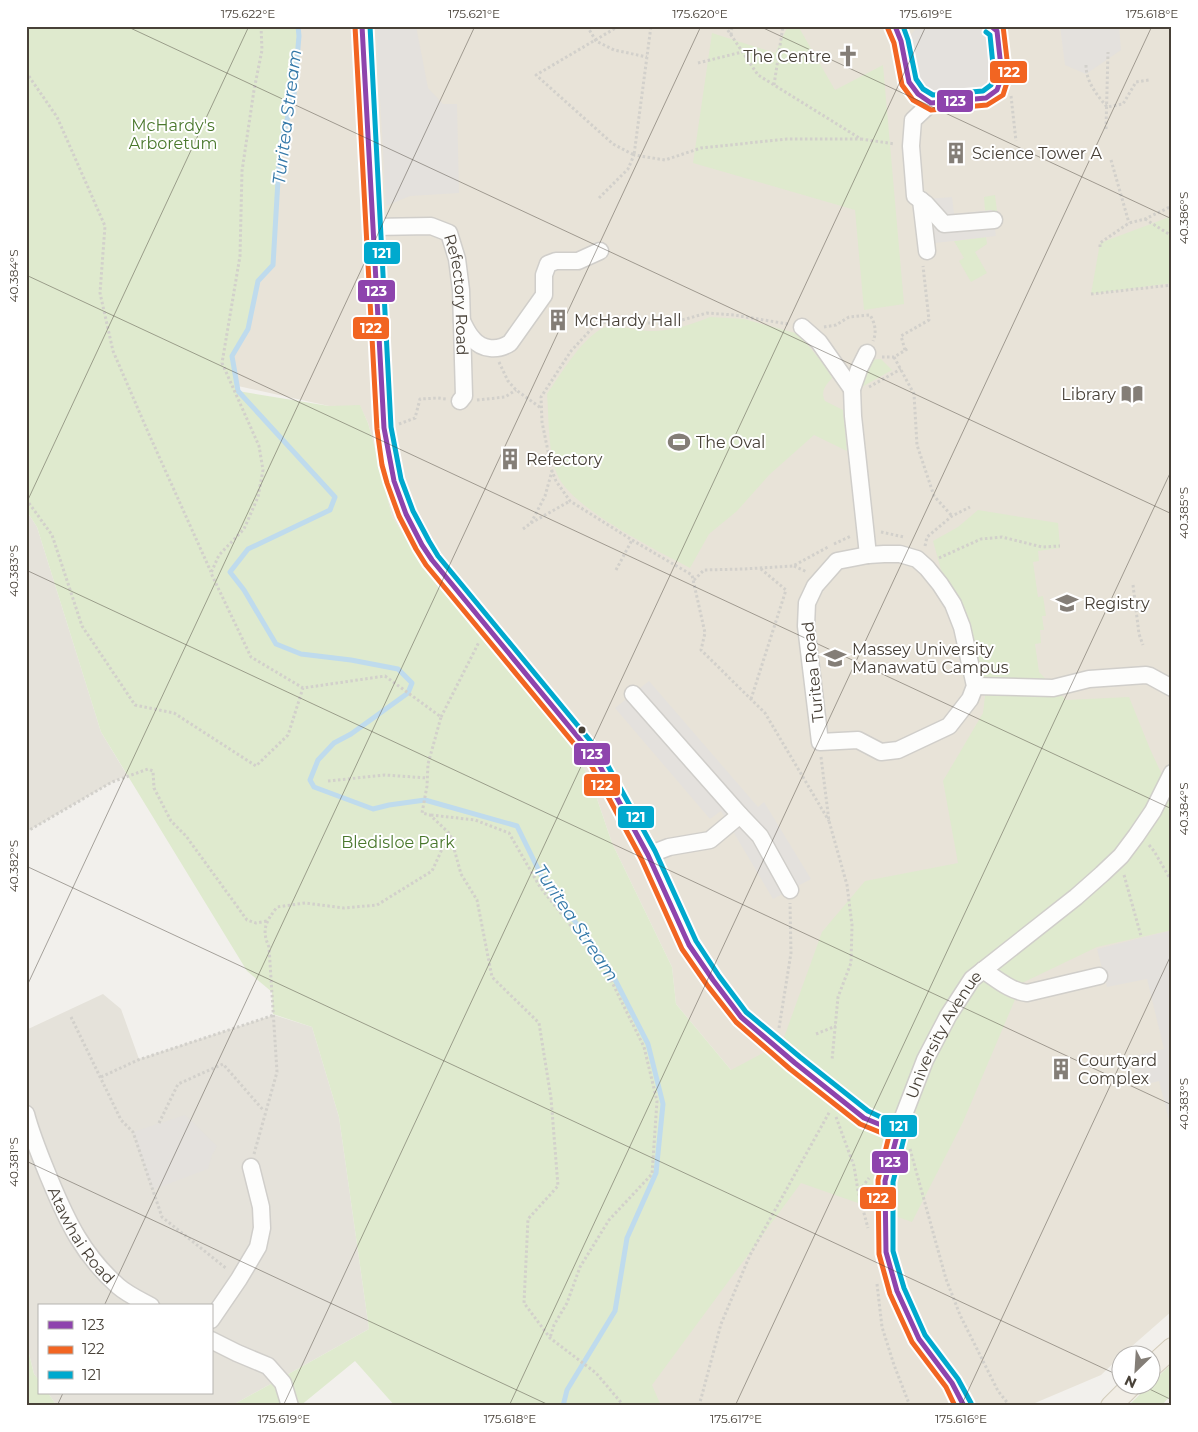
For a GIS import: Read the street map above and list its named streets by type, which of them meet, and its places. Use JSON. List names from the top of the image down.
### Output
{
  "streets": {
    "street": [
      "Refectory Road",
      "Turitea Road",
      "University Avenue",
      "Atawhai Road"
    ]
  },
  "water": ["Turitea Stream"],
  "parks": ["McHardy's Arboretum", "Bledisloe Park"],
  "places": {
    "church": ["The Centre"],
    "building": [
      "Science Tower A",
      "McHardy Hall",
      "Refectory",
      "Courtyard Complex"
    ],
    "library": ["Library"],
    "sports": ["The Oval"],
    "school or university": ["Registry", "Massey University Manawatū Campus"]
  },
  "lines": ["transit line 123", "transit line 122", "transit line 121"],
  "legend": ["123", "122", "121"],
  "north": "bottom left",
  "coordinates": [
    "175.622°E",
    "175.621°E",
    "175.620°E",
    "175.619°E",
    "175.618°E",
    "40.386°S",
    "40.384°S",
    "40.385°S",
    "40.383°S",
    "40.382°S",
    "40.381°S",
    "175.617°E",
    "175.616°E"
  ]
}
